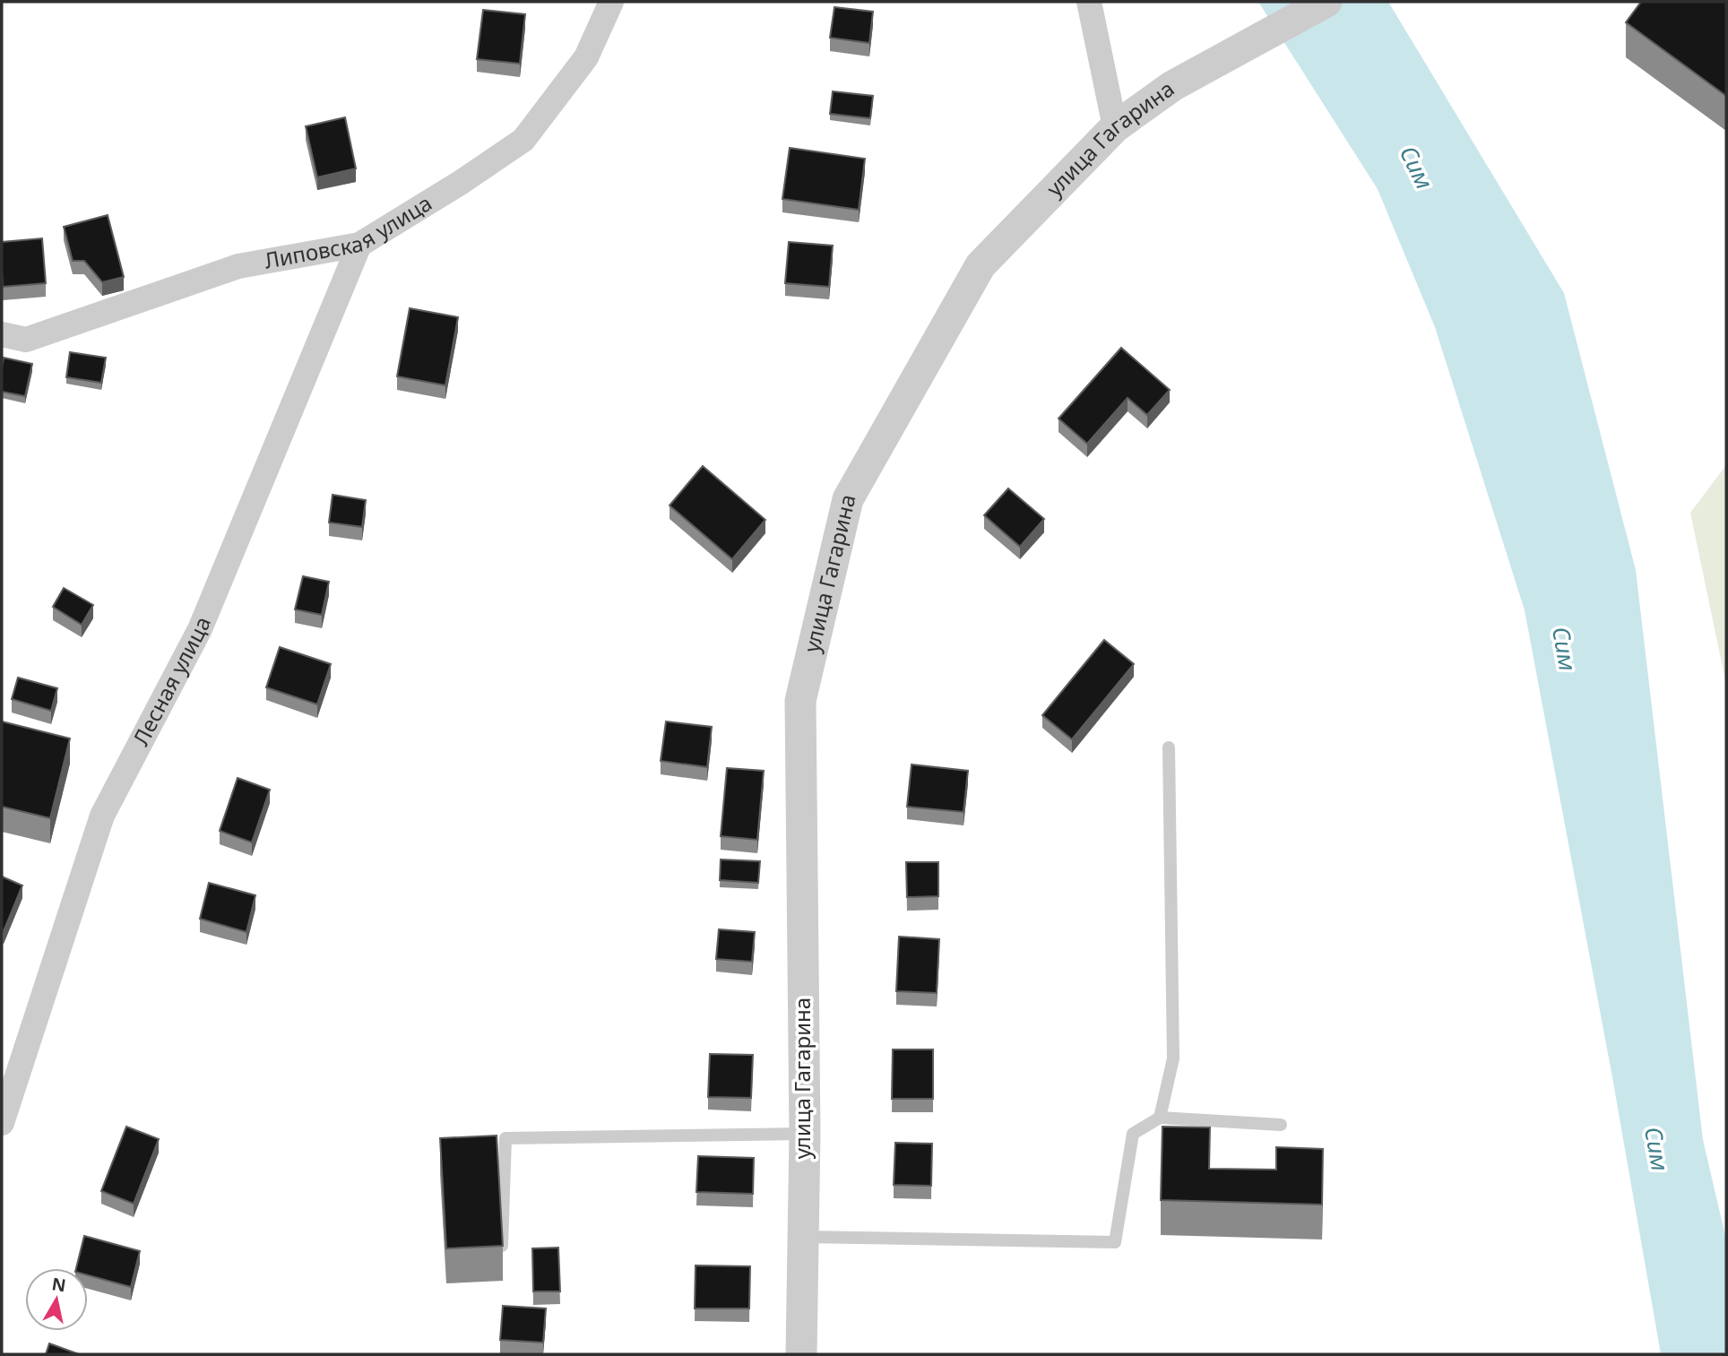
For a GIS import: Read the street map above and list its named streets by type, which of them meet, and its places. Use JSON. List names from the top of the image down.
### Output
{
  "streets": {
    "street": ["улица Гагарина", "Липовская улица", "Лесная улица"]
  },
  "crossings": [
    ["Липовская улица", "Лесная улица"]
  ],
  "water": ["Сим"],
  "north": "top"
}
